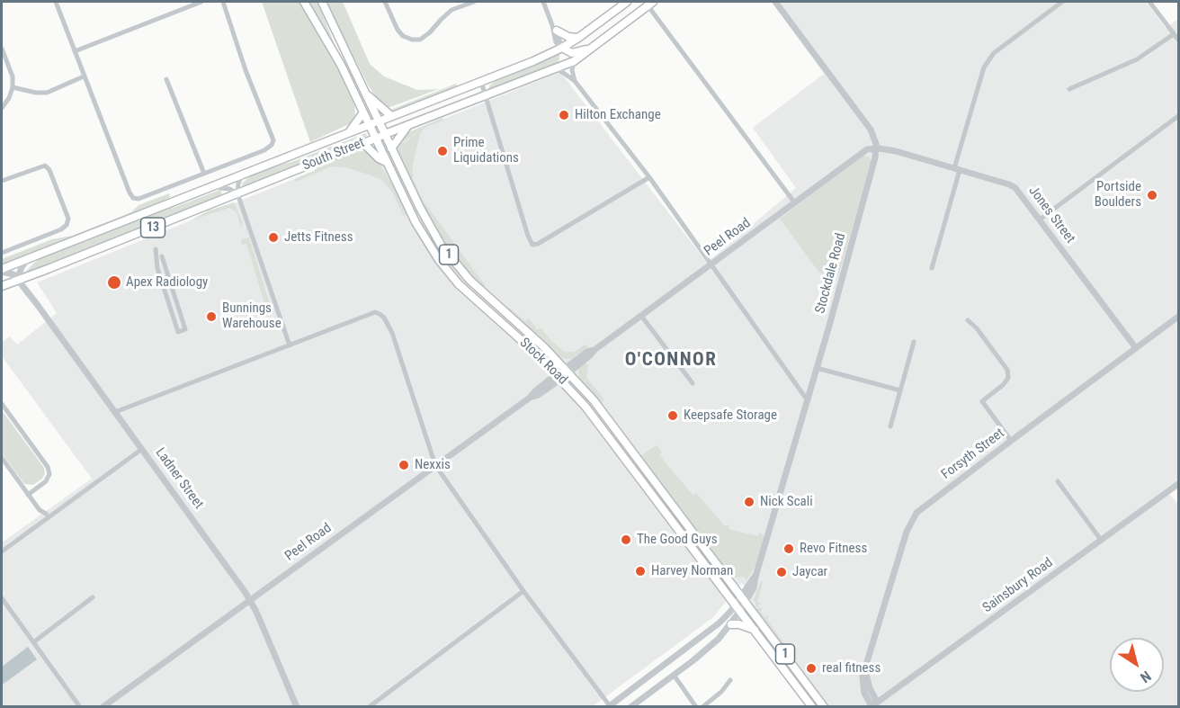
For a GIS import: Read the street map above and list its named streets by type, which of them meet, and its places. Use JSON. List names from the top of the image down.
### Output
{
  "streets": {
    "main road": [
      "South Street",
      "13",
      "1",
      "Stock Road"
    ],
    "street": [
      "Jones Street",
      "Peel Road",
      "Stockdale Road",
      "Forsyth Street",
      "Ladner Street",
      "Sainsbury Road"
    ]
  },
  "crossings": [
    ["South Street", "Stock Road"],
    ["South Street", "Ladner Street"],
    ["Jones Street", "Peel Road"],
    ["Jones Street", "Stockdale Road"],
    ["Jones Street", "Forsyth Street"],
    ["Peel Road", "Stockdale Road"],
    ["Peel Road", "Stock Road"],
    ["Peel Road", "Ladner Street"],
    ["Stockdale Road", "Stock Road"],
    ["Forsyth Street", "Sainsbury Road"]
  ],
  "districts": ["O'CONNOR"],
  "places": [
    "Hilton Exchange",
    "Prime Liquidations",
    "Portside Boulders",
    "Jetts Fitness",
    "Apex Radiology",
    "Bunnings Warehouse",
    "Keepsafe Storage",
    "Nexxis",
    "Nick Scali",
    "The Good Guys",
    "Revo Fitness",
    "Harvey Norman",
    "Jaycar",
    "real fitness"
  ],
  "north": "bottom right"
}
